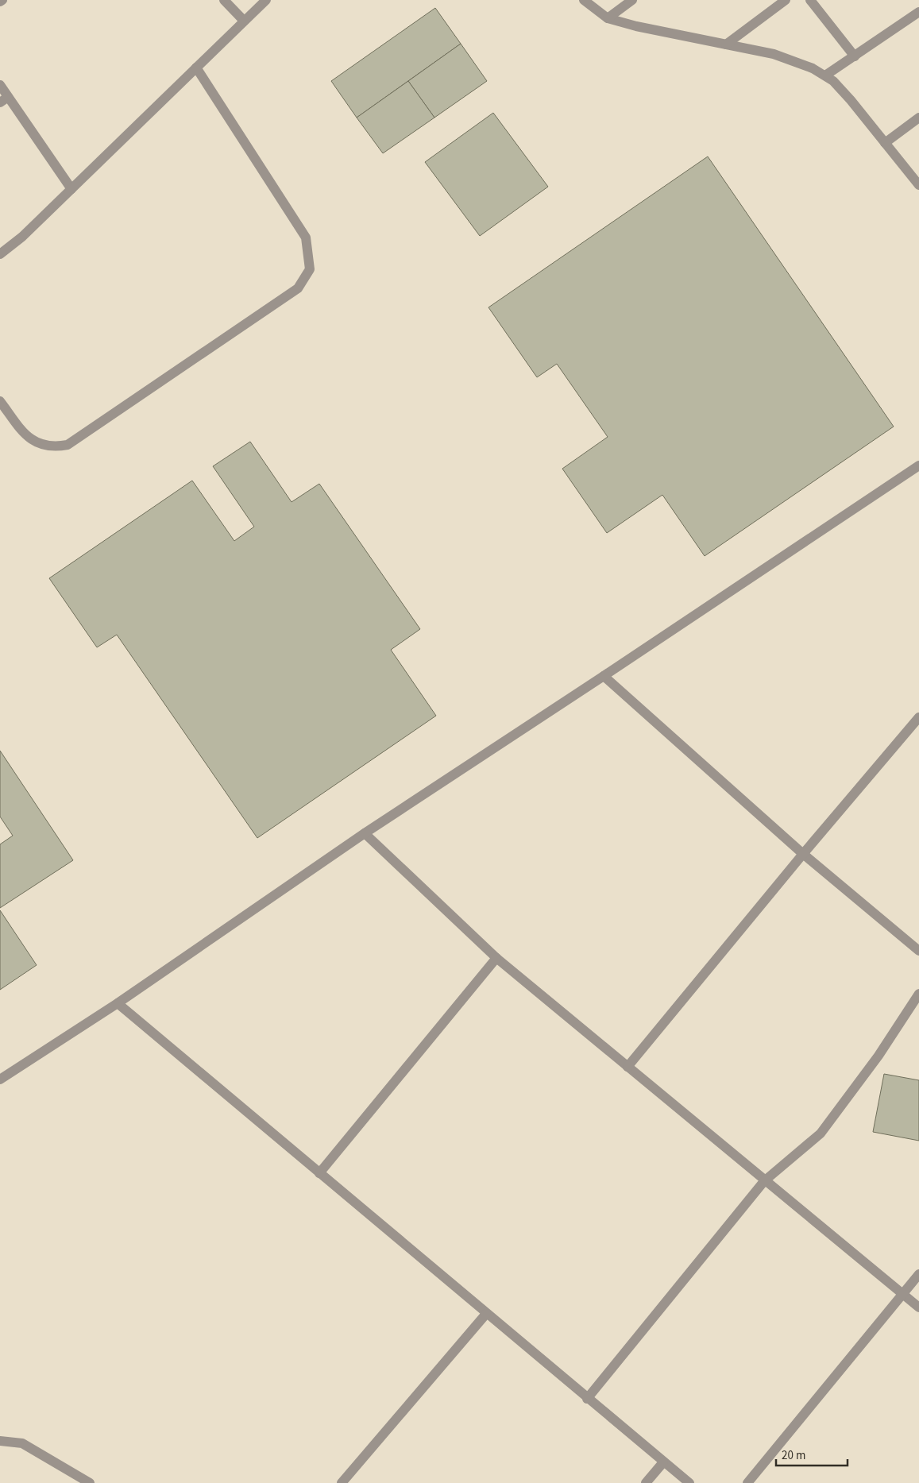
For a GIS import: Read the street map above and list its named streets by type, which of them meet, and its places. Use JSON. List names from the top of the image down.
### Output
{
  "scale_bar": "20 m"
}
